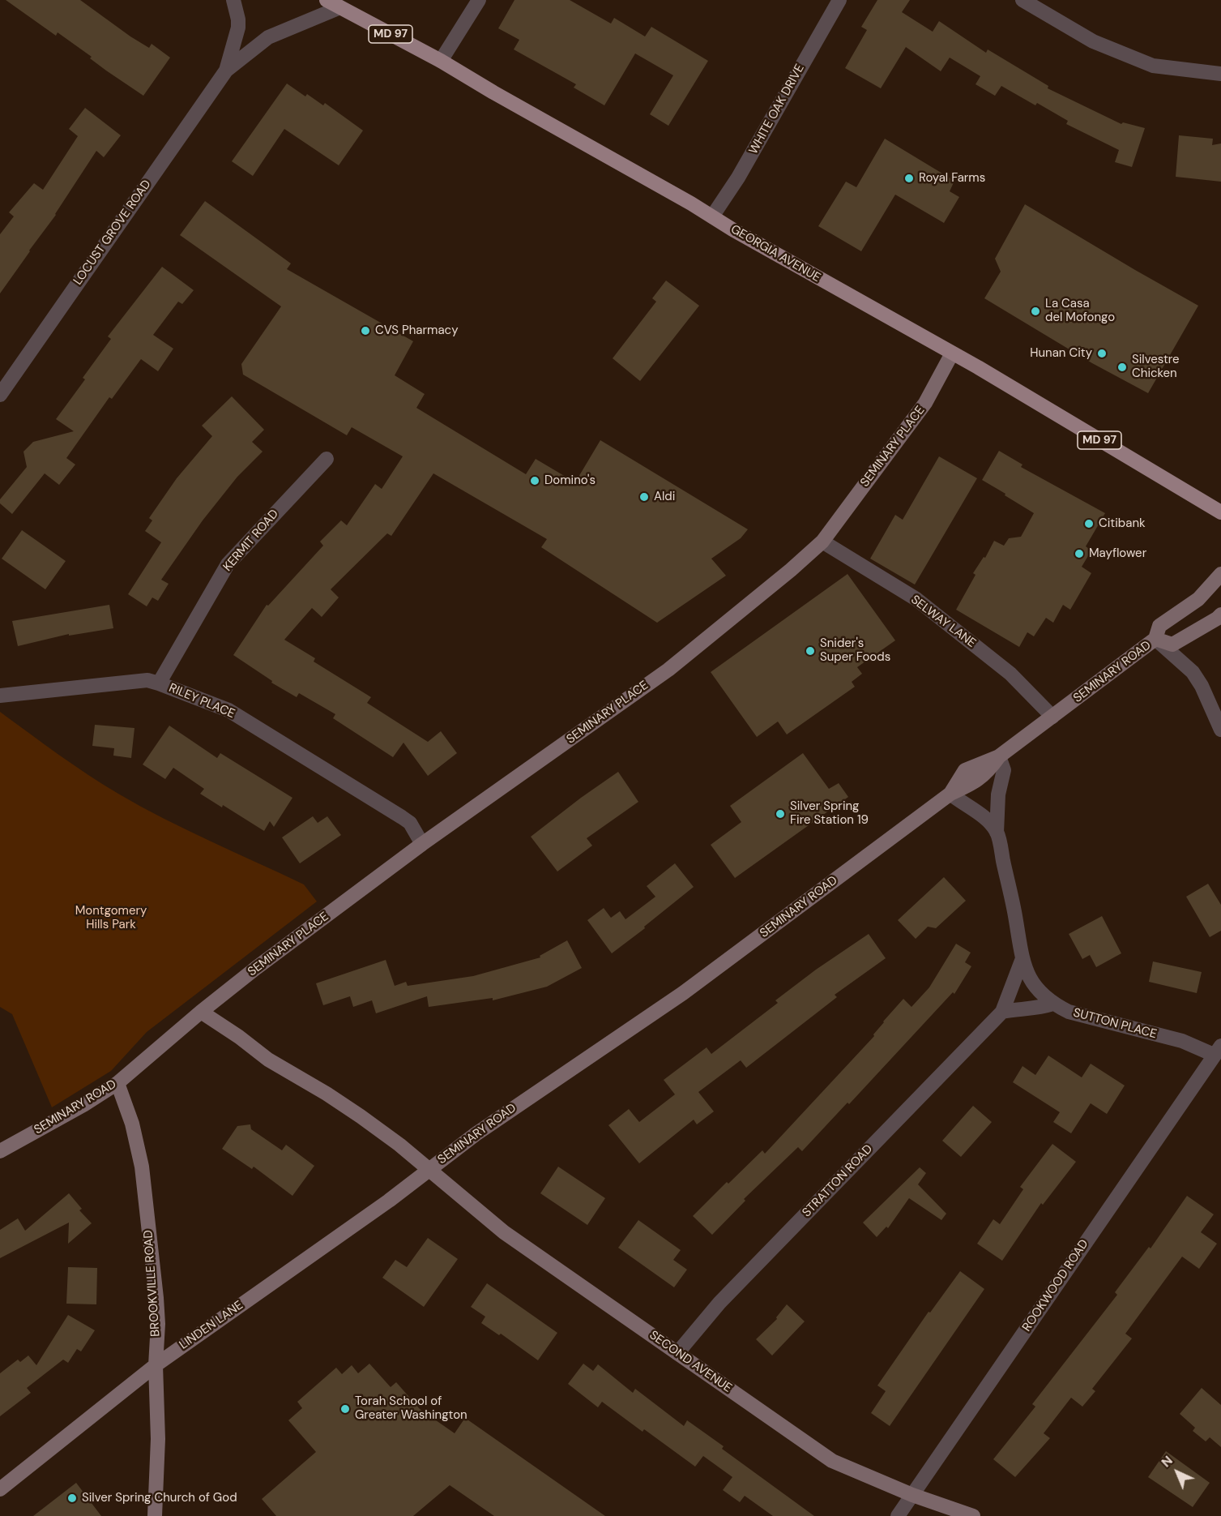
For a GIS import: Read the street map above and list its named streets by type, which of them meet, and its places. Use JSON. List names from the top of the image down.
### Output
{
  "streets": {
    "main road": ["MD 97", "GEORGIA AVENUE"],
    "street": [
      "WHITE OAK DRIVE",
      "LOCUST GROVE ROAD",
      "SEMINARY PLACE",
      "KERMIT ROAD",
      "SELWAY LANE",
      "SEMINARY ROAD",
      "RILEY PLACE",
      "SUTTON PLACE",
      "STRATTON ROAD",
      "BROOKVILLE ROAD",
      "ROOKWOOD ROAD",
      "LINDEN LANE",
      "SECOND AVENUE"
    ]
  },
  "crossings": [
    ["WHITE OAK DRIVE", "GEORGIA AVENUE"],
    ["LOCUST GROVE ROAD", "GEORGIA AVENUE"],
    ["GEORGIA AVENUE", "SEMINARY PLACE"],
    ["SEMINARY PLACE", "SELWAY LANE"],
    ["SEMINARY PLACE", "SEMINARY ROAD"],
    ["SEMINARY PLACE", "RILEY PLACE"],
    ["KERMIT ROAD", "RILEY PLACE"],
    ["SELWAY LANE", "SEMINARY ROAD"],
    ["SEMINARY ROAD", "SUTTON PLACE"],
    ["SEMINARY ROAD", "BROOKVILLE ROAD"],
    ["SEMINARY ROAD", "LINDEN LANE"],
    ["SEMINARY ROAD", "SECOND AVENUE"],
    ["SUTTON PLACE", "STRATTON ROAD"],
    ["SUTTON PLACE", "ROOKWOOD ROAD"],
    ["STRATTON ROAD", "SECOND AVENUE"],
    ["BROOKVILLE ROAD", "LINDEN LANE"],
    ["ROOKWOOD ROAD", "SECOND AVENUE"],
    ["LINDEN LANE", "SECOND AVENUE"]
  ],
  "parks": ["Montgomery Hills Park"],
  "places": [
    "Royal Farms",
    "La Casa del Mofongo",
    "CVS Pharmacy",
    "Hunan City",
    "Silvestre Chicken",
    "Domino's",
    "Aldi",
    "Citibank",
    "Mayflower",
    "Snider's Super Foods",
    "Silver Spring Fire Station 19",
    "Torah School of Greater Washington",
    "Silver Spring Church of God"
  ],
  "north": "top left"
}
